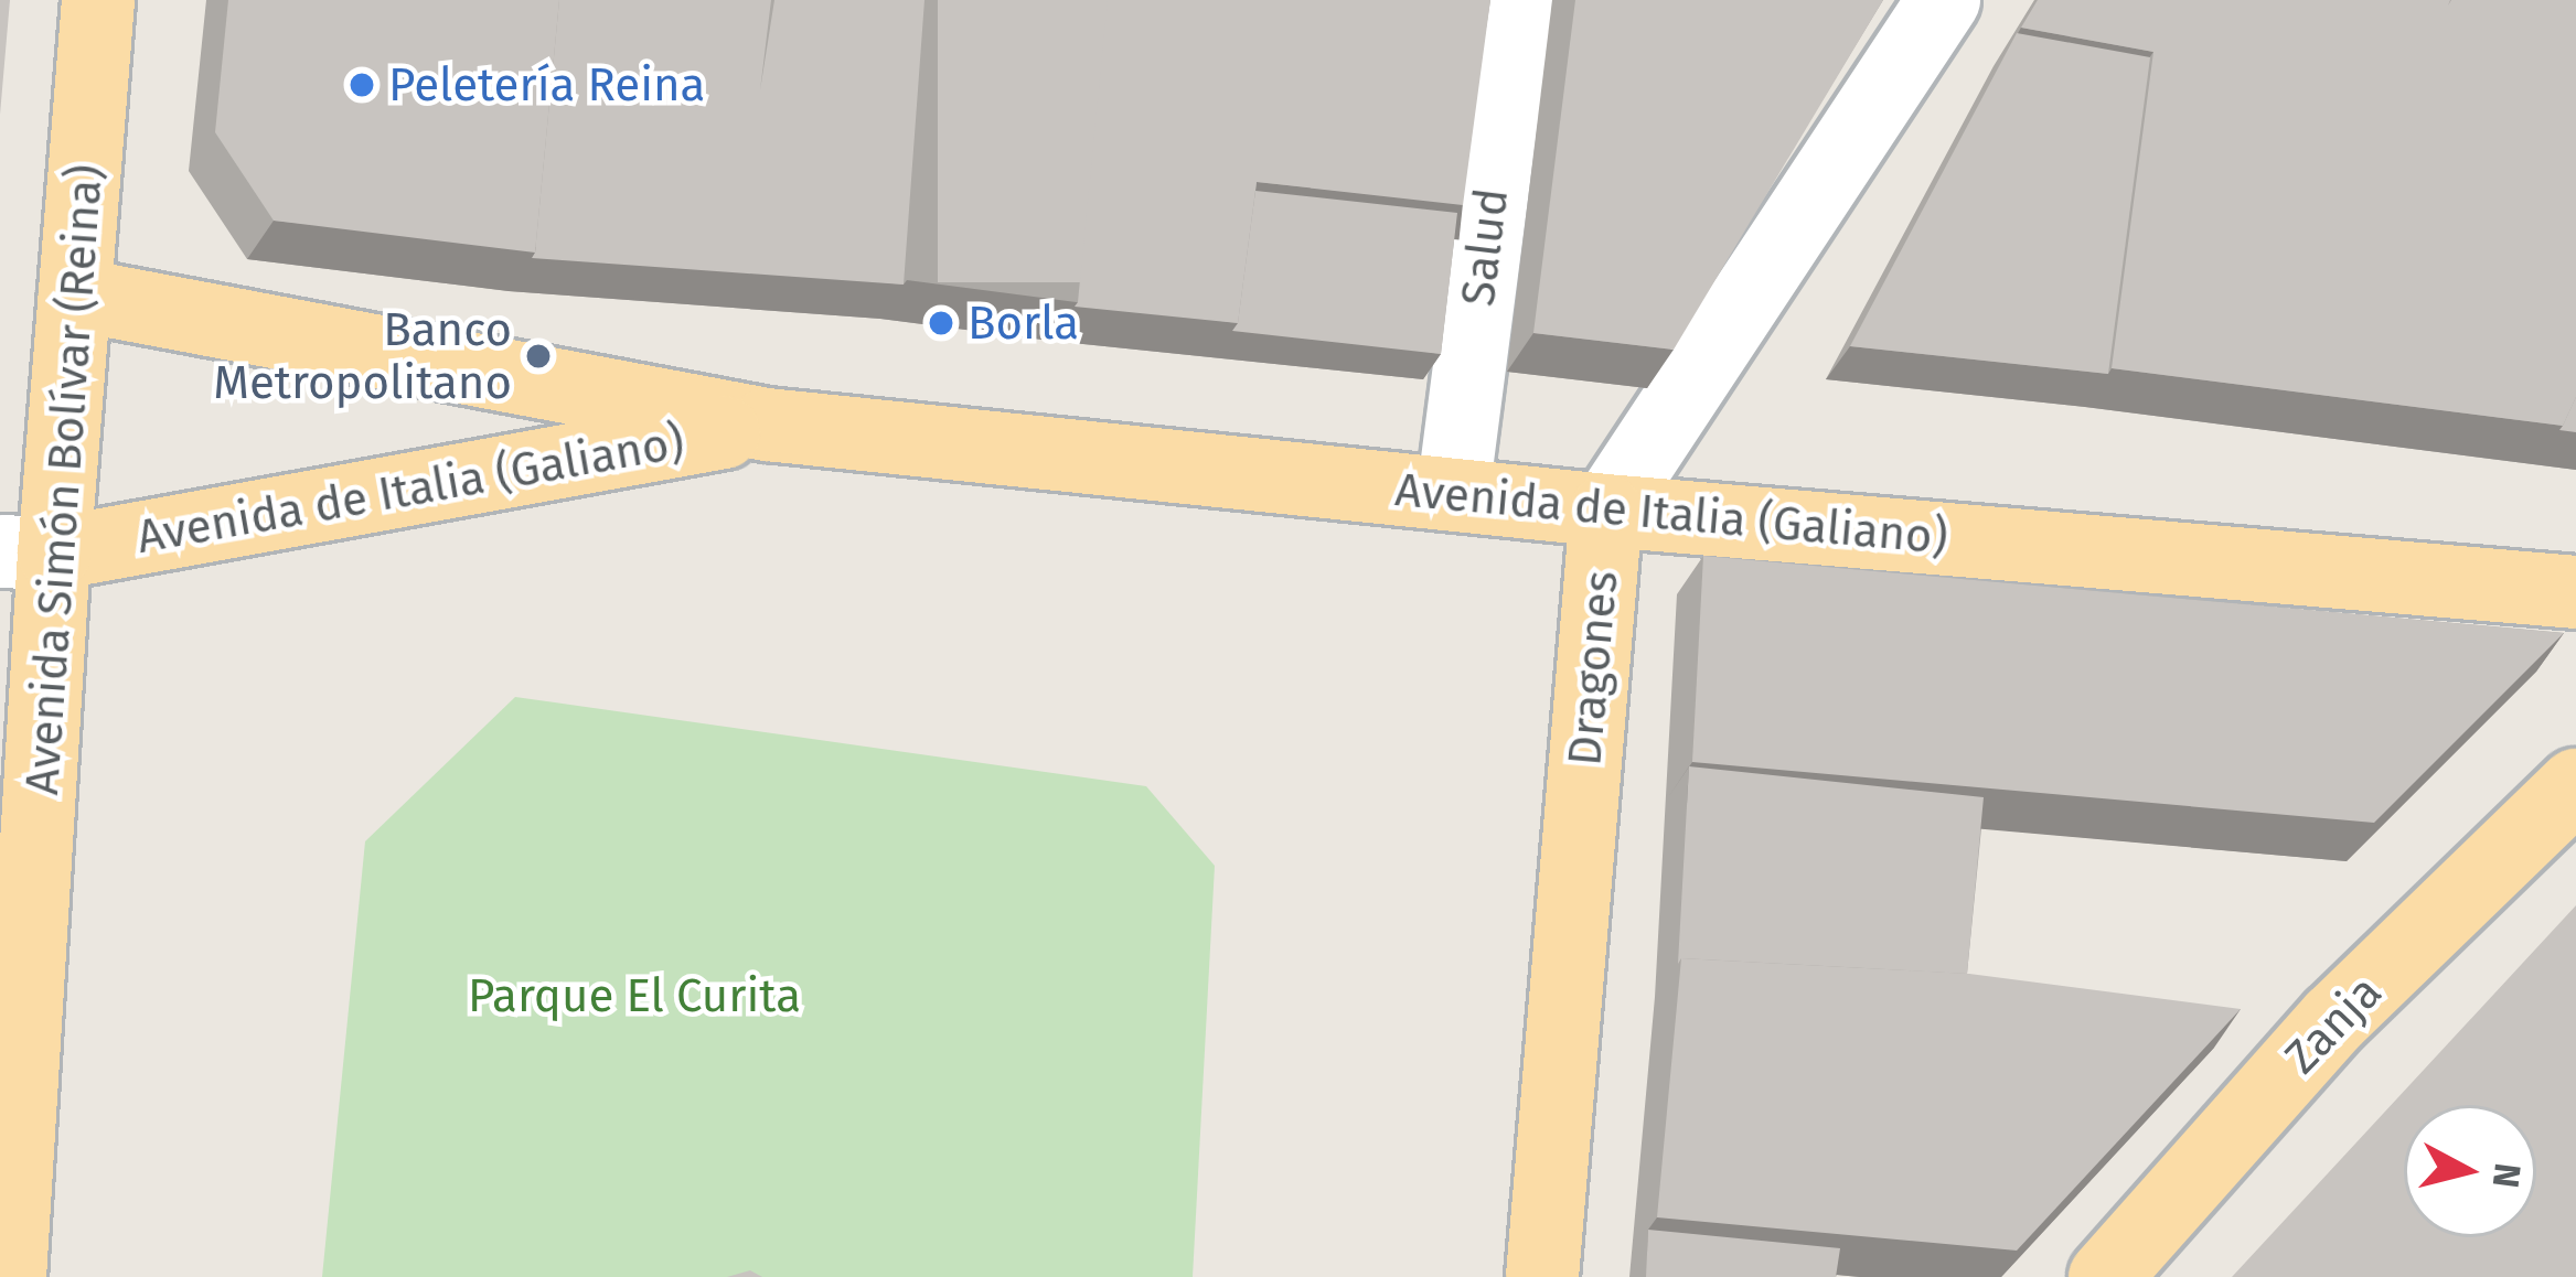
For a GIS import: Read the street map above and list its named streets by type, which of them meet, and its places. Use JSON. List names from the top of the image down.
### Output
{
  "streets": {
    "main road": [
      "Avenida Simón Bolívar (Reina)",
      "Avenida de Italia (Galiano)",
      "Dragones",
      "Zanja"
    ],
    "street": ["Salud"]
  },
  "crossings": [
    ["Salud", "Avenida de Italia (Galiano)"],
    ["Avenida Simón Bolívar (Reina)", "Avenida de Italia (Galiano)"],
    ["Avenida de Italia (Galiano)", "Dragones"]
  ],
  "parks": ["Parque El Curita"],
  "places": ["Peletería Reina", "Borla", "Banco Metropolitano"],
  "north": "right"
}
